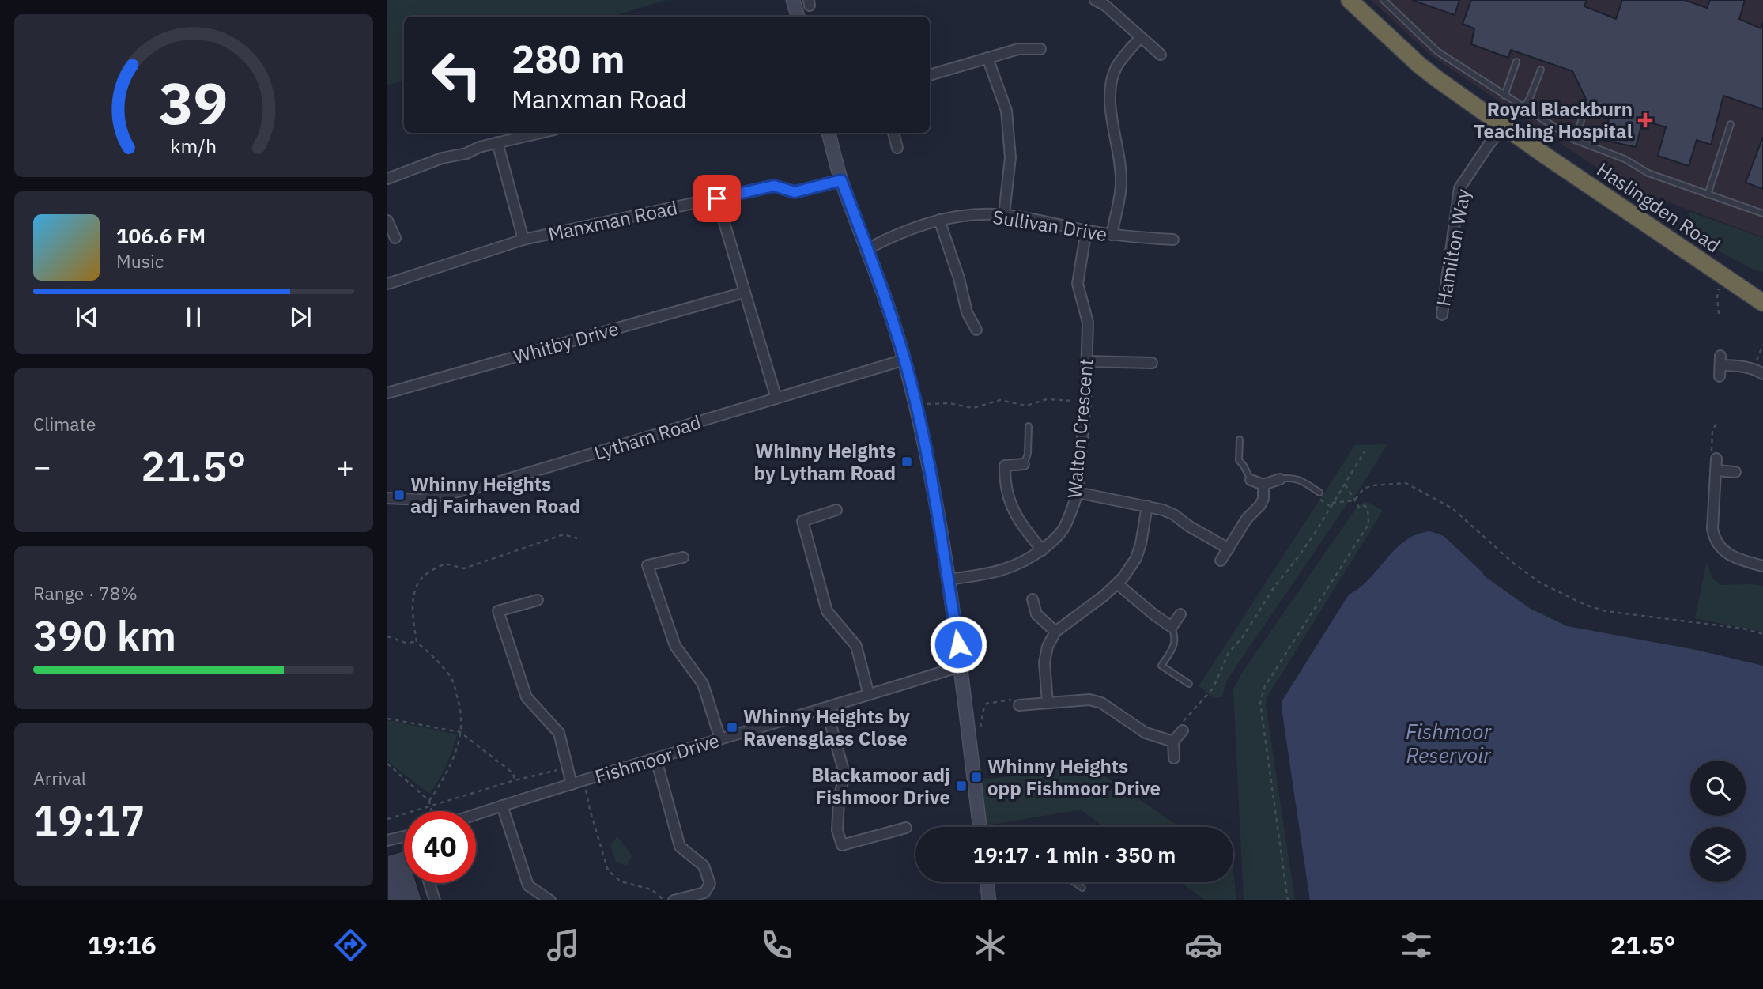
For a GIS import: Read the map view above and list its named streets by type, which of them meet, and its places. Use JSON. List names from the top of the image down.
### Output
{
  "streets": {
    "highway": ["Haslingden Road"],
    "street": [
      "Manxman Road",
      "Sullivan Drive",
      "Hamilton Way",
      "Whitby Drive",
      "Walton Crescent",
      "Lytham Road",
      "Fishmoor Drive"
    ]
  },
  "crossings": [
    ["Haslingden Road", "Hamilton Way"],
    ["Sullivan Drive", "Walton Crescent"]
  ],
  "water": ["Fishmoor Reservoir"],
  "places": {
    "health": ["Royal Blackburn Teaching Hospital"],
    "transit": [
      "Whinny Heights by Lytham Road",
      "Whinny Heights adj Fairhaven Road",
      "Whinny Heights by Ravensglass Close",
      "Whinny Heights opp Fishmoor Drive",
      "Blackamoor adj Fishmoor Drive"
    ]
  },
  "page": {
    "turn": ["280 m", "Manxman Road"],
    "song": ["106.6 FM", "Music"],
    "tile": [
      "Climate",
      ["Range · 78%", "390 km"],
      ["Arrival", "19:17"]
    ],
    "heat": ["−", "21.5°", "+"],
    "limit": "40",
    "trip": "19:17 · 1 min · 350 m",
    "tabs": ["19:16", "21.5°"],
    "gauge": ["39", "km/h"]
  }
}
